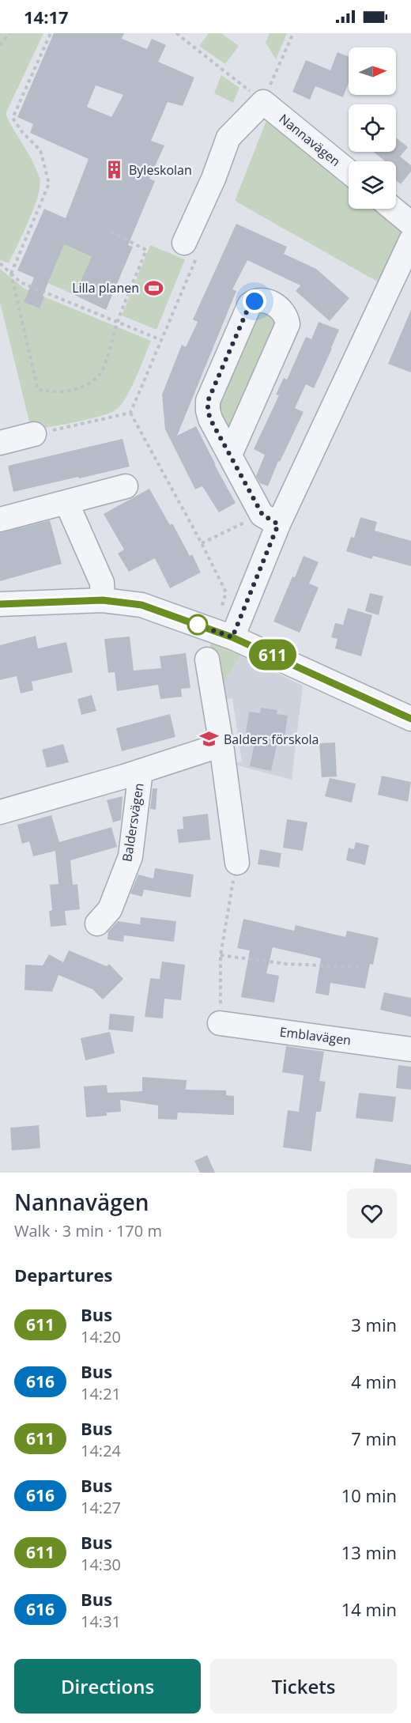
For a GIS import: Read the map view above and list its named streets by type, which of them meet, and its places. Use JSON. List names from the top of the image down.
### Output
{
  "streets": {
    "street": ["Nannavägen", "Baldersvägen", "Emblavägen"]
  },
  "places": {
    "building": ["Byleskolan"],
    "sports": ["Lilla planen"],
    "school or university": ["Balders förskola"]
  },
  "lines": ["bus line 611"],
  "north": "right",
  "page": {
    "status": "14:17",
    "on_map": "611",
    "heading": [
      ["Nannavägen", "Walk · 3 min · 170 m"],
      "Departures"
    ],
    "list": [
      {
        "mark": "611",
        "name": "Bus",
        "note": "14:20",
        "value": "3 min"
      },
      {
        "mark": "616",
        "name": "Bus",
        "note": "14:21",
        "value": "4 min"
      },
      {
        "mark": "611",
        "name": "Bus",
        "note": "14:24",
        "value": "7 min"
      },
      {
        "mark": "616",
        "name": "Bus",
        "note": "14:27",
        "value": "10 min"
      },
      {
        "mark": "611",
        "name": "Bus",
        "note": "14:30",
        "value": "13 min"
      },
      {
        "mark": "616",
        "name": "Bus",
        "note": "14:31",
        "value": "14 min"
      }
    ],
    "buttons": ["Directions", "Tickets"]
  }
}
